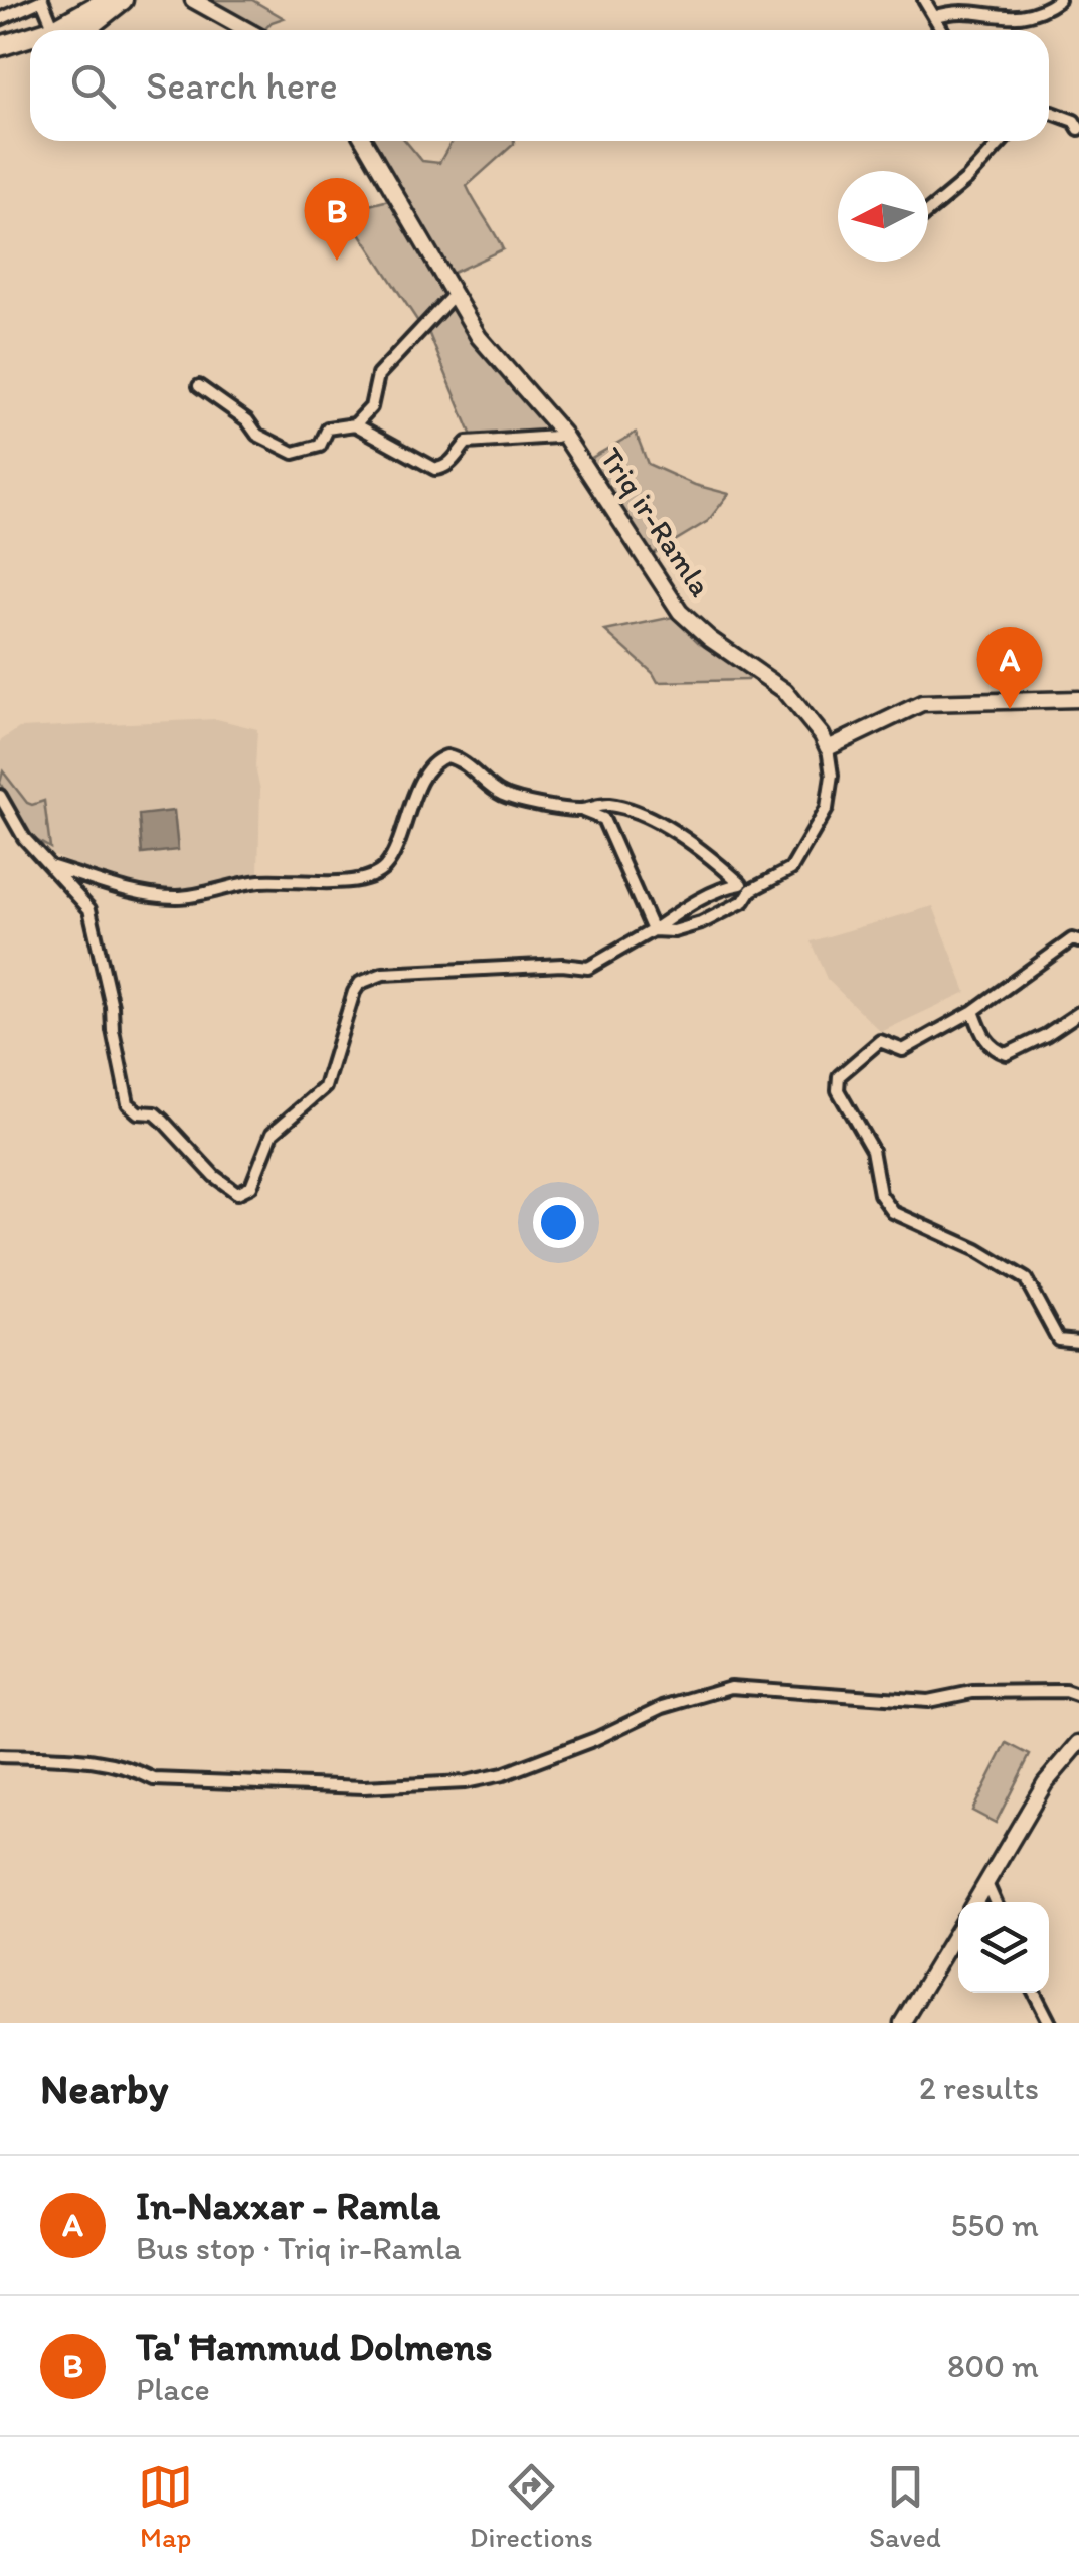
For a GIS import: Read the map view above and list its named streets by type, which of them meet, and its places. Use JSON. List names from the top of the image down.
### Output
{
  "streets": {
    "main road": ["Triq ir-Ramla"]
  },
  "north": "left",
  "page": {
    "search": "Search here",
    "pins": ["B", "A"],
    "heading": ["Nearby", "2 results"],
    "list": [
      {
        "mark": "A",
        "name": "In-Naxxar - Ramla",
        "note": "Bus stop · Triq ir-Ramla",
        "value": "550 m"
      },
      {
        "mark": "B",
        "name": "Ta' Ħammud Dolmens",
        "note": "Place",
        "value": "800 m"
      }
    ],
    "nav": ["Map", "Directions", "Saved"]
  }
}
